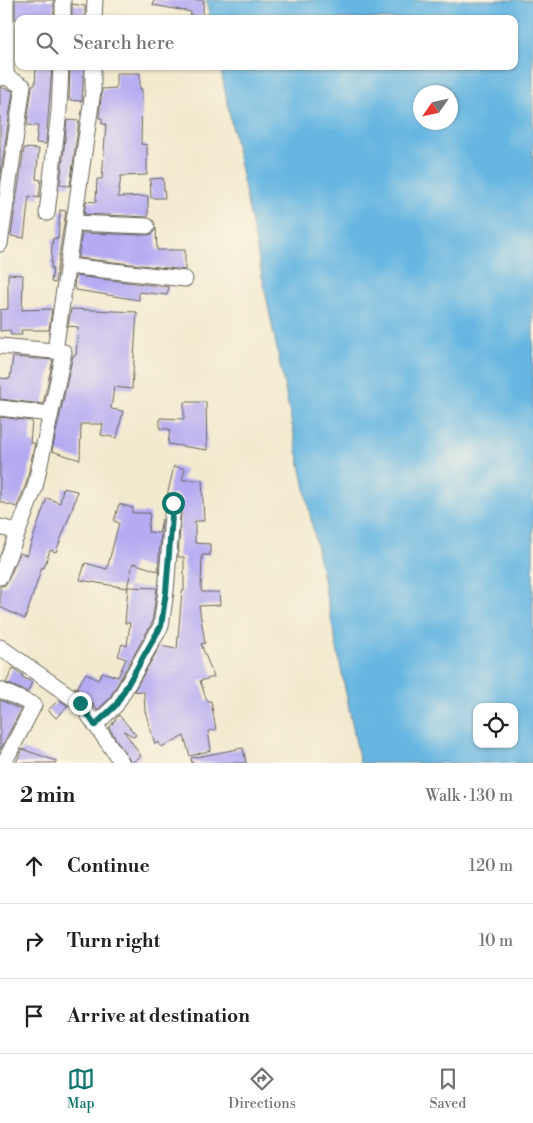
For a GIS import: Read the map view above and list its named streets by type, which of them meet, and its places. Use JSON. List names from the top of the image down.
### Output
{
  "north": "bottom left",
  "page": {
    "search": "Search here",
    "heading": ["2 min", "Walk · 130 m"],
    "list": [
      ["Continue", "120 m"],
      ["Turn right", "10 m"],
      "Arrive at destination"
    ],
    "nav": ["Map", "Directions", "Saved"]
  }
}
